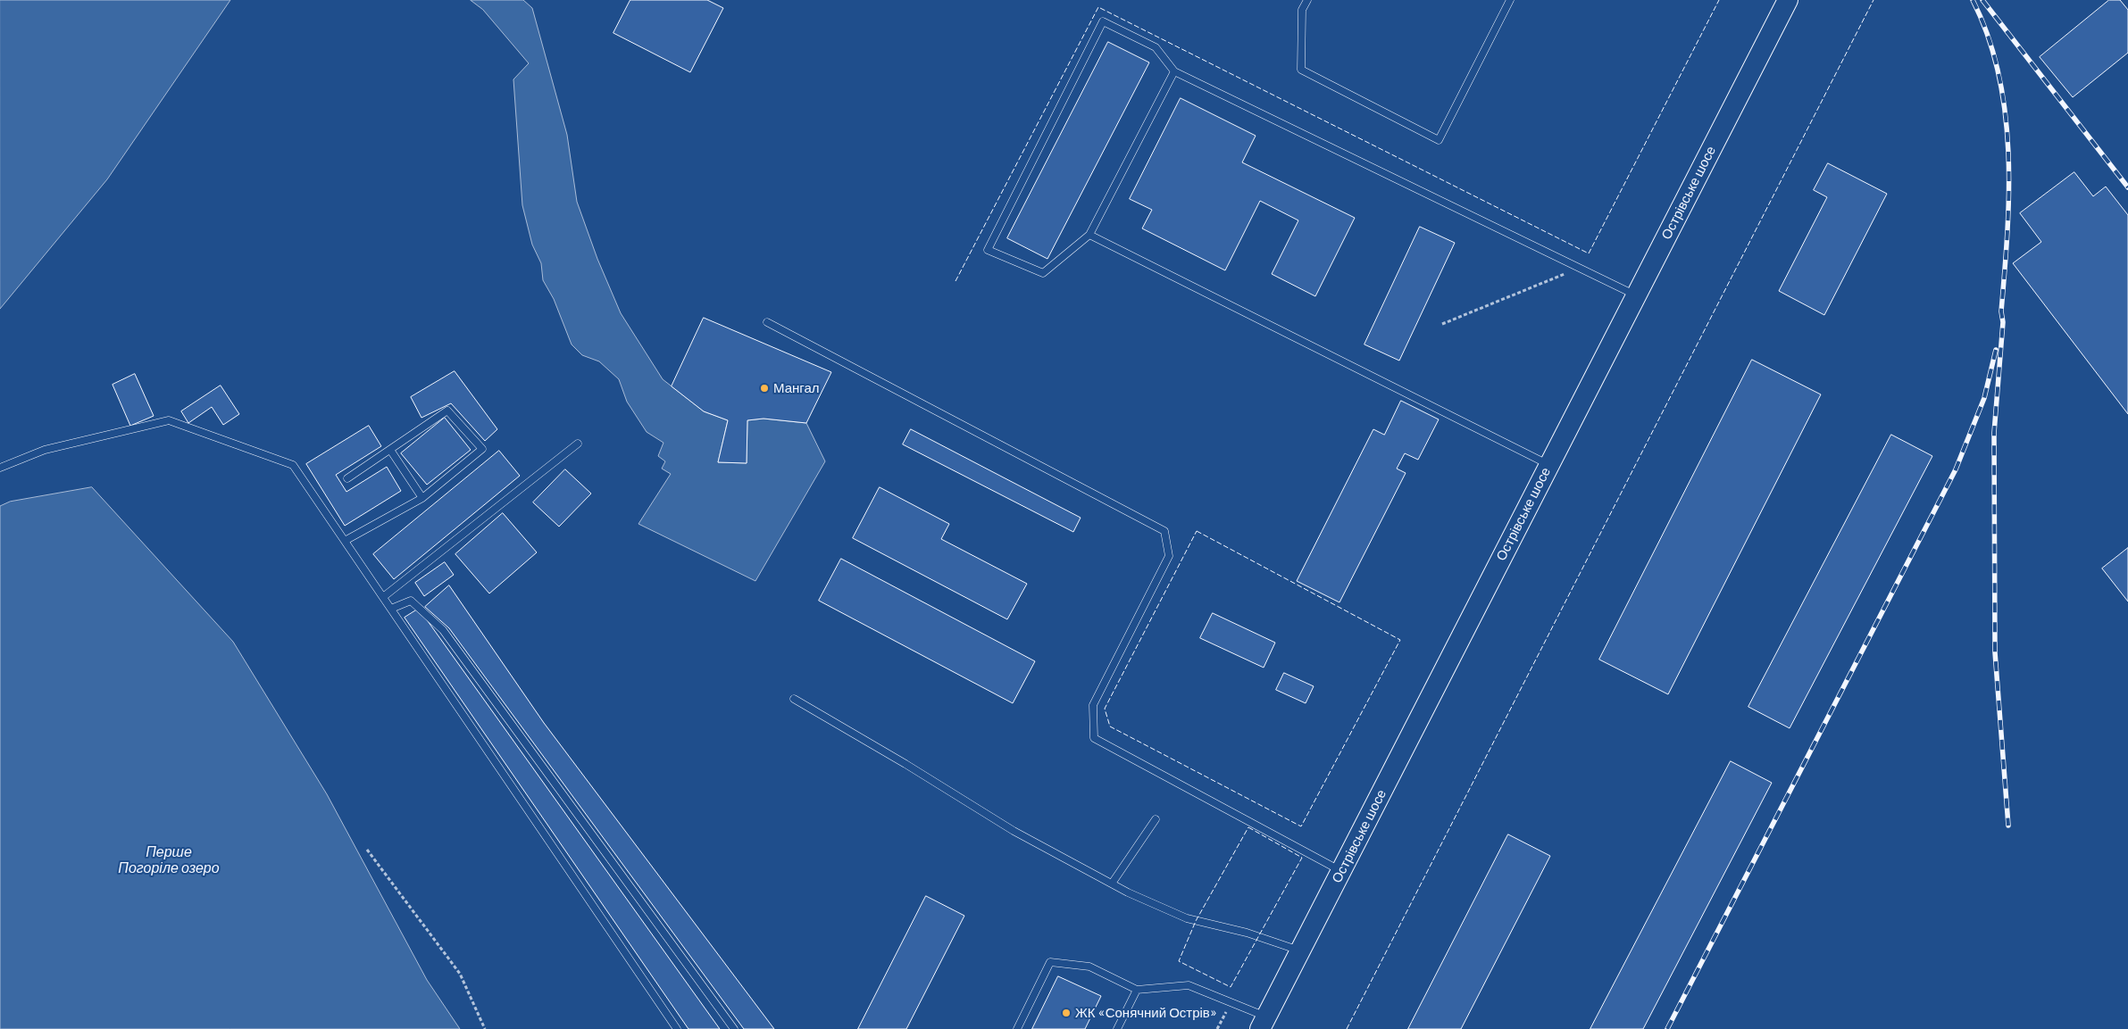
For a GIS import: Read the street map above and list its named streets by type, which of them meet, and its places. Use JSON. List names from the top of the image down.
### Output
{
  "streets": {
    "street": ["Острівське шосе"]
  },
  "water": ["Перше Погоріле озеро"],
  "places": ["Мангал", "ЖК «Сонячний Острів»"]
}
